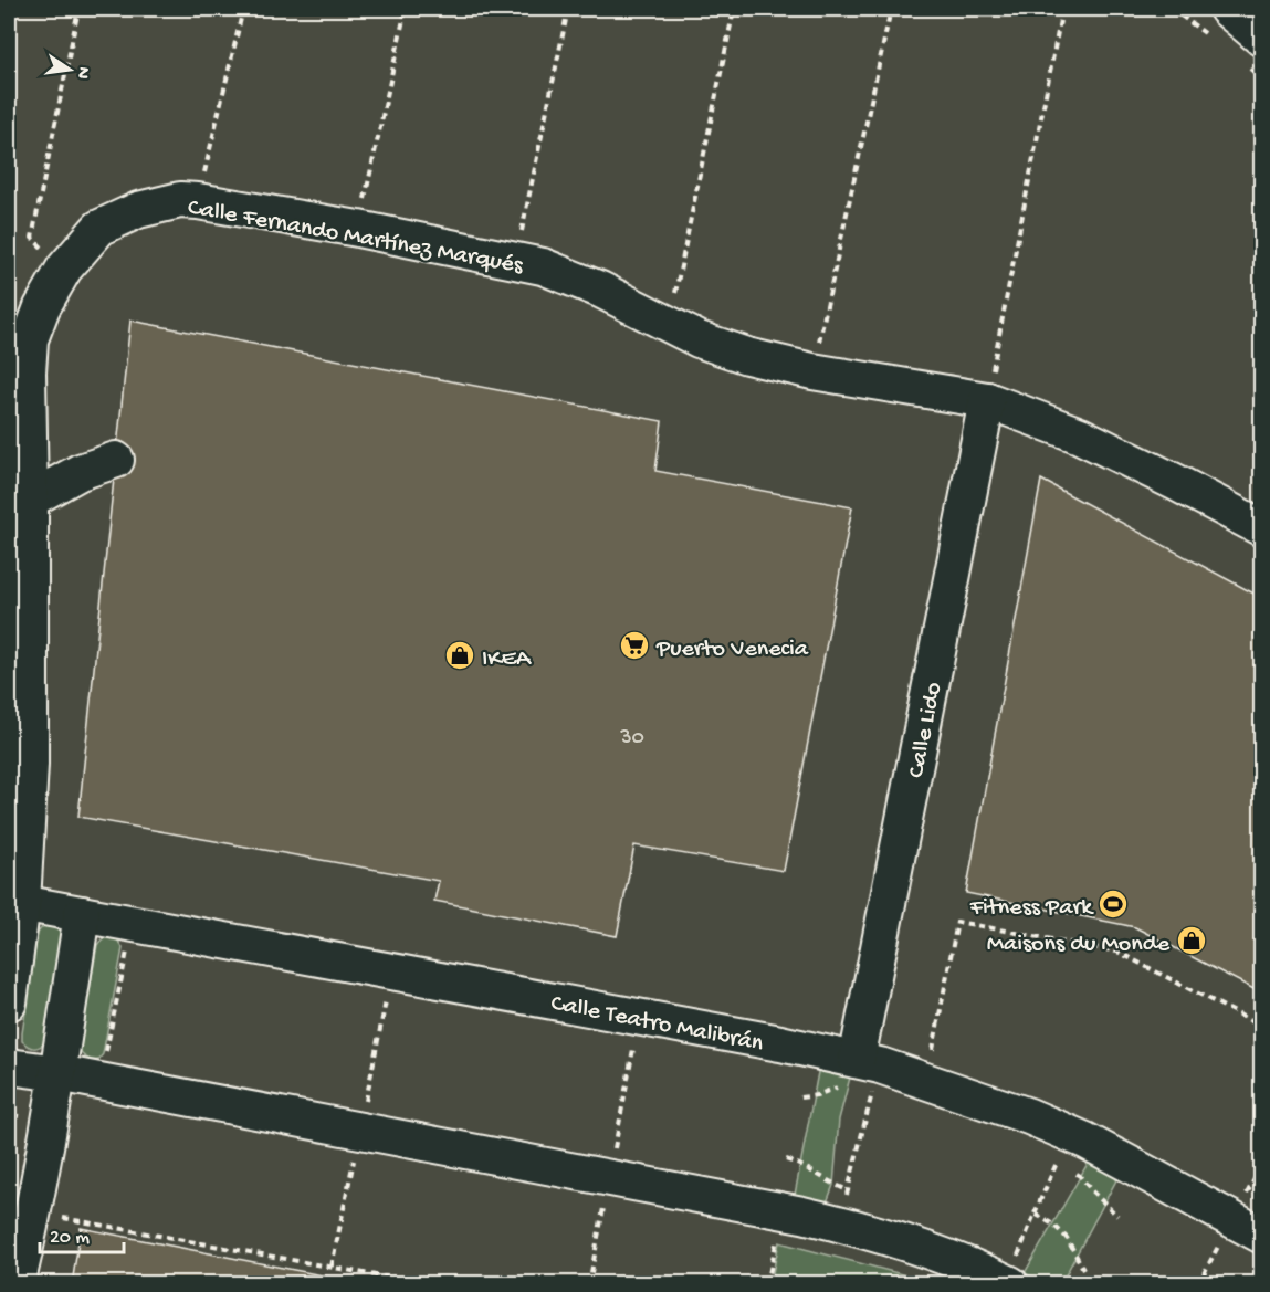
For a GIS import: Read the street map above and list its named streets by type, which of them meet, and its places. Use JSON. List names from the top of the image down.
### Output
{
  "streets": {
    "street": ["Calle Fernando Martínez Marqués", "Calle Lido", "Calle Teatro Malibrán"]
  },
  "crossings": [
    ["Calle Fernando Martínez Marqués", "Calle Lido"],
    ["Calle Fernando Martínez Marqués", "Calle Teatro Malibrán"],
    ["Calle Lido", "Calle Teatro Malibrán"]
  ],
  "places": {
    "supermarket": ["Puerto Venecia"],
    "shop": ["IKEA", "Maisons du Monde"],
    "sports": ["Fitness Park"]
  },
  "house_numbers": ["30"],
  "scale_bar": "20 m",
  "north": "right"
}
